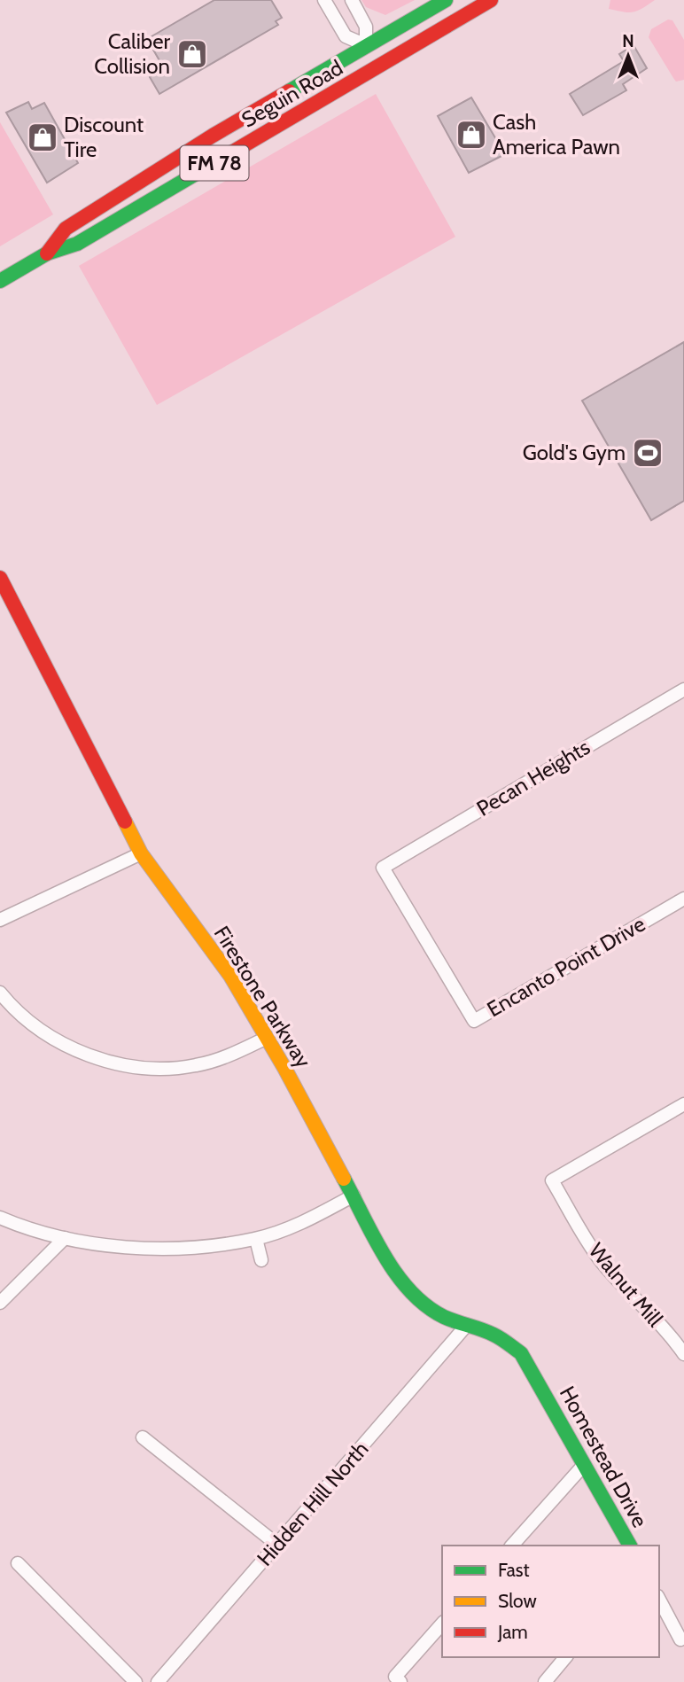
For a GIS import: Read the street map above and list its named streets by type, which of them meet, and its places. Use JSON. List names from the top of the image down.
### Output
{
  "streets": {
    "street": [
      "Seguin Road",
      "FM 78",
      "Pecan Heights",
      "Encanto Point Drive",
      "Firestone Parkway",
      "Walnut Mill",
      "Homestead Drive",
      "Hidden Hill North"
    ]
  },
  "crossings": [
    ["Pecan Heights", "Encanto Point Drive"],
    ["Firestone Parkway", "Homestead Drive"],
    ["Firestone Parkway", "Hidden Hill North"]
  ],
  "places": {
    "shop": ["Caliber Collision", "Cash America Pawn", "Discount Tire"],
    "sports": ["Gold's Gym"]
  },
  "legend": ["Fast", "Slow", "Jam"],
  "north": "top"
}
